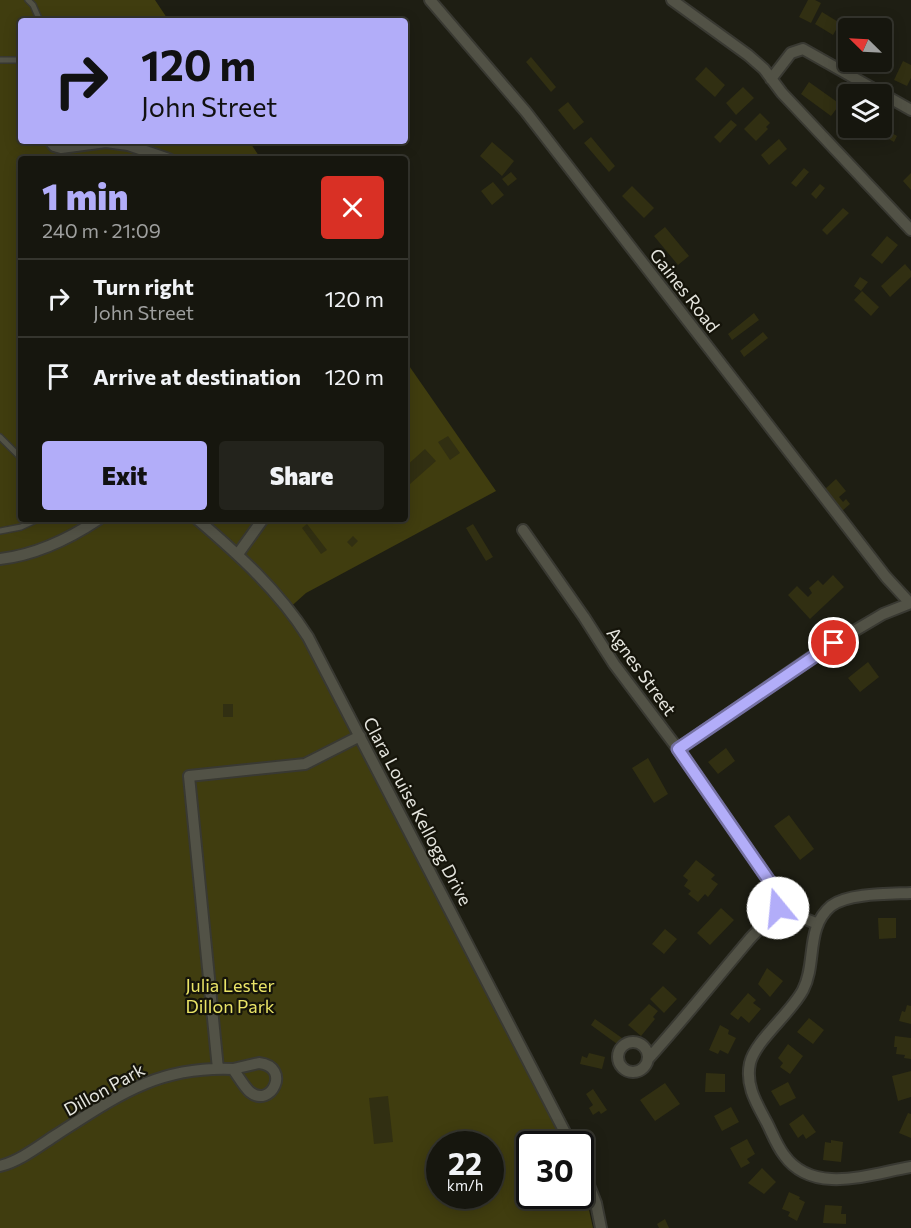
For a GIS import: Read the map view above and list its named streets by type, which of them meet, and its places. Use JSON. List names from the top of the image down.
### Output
{
  "streets": {
    "street": [
      "Gaines Road",
      "Agnes Street",
      "Clara Louise Kellogg Drive",
      "Dillon Park"
    ]
  },
  "parks": ["Julia Lester Dillon Park"],
  "north": "top left",
  "page": {
    "turn": ["120 m", "John Street"],
    "heading": ["1 min", "240 m · 21:09"],
    "list": [
      {
        "name": "Turn right",
        "note": "John Street",
        "value": "120 m"
      },
      {
        "name": "Arrive at destination",
        "value": "120 m"
      }
    ],
    "buttons": ["Exit", "Share"],
    "speed": "22 km/h",
    "limit": "30"
  }
}
